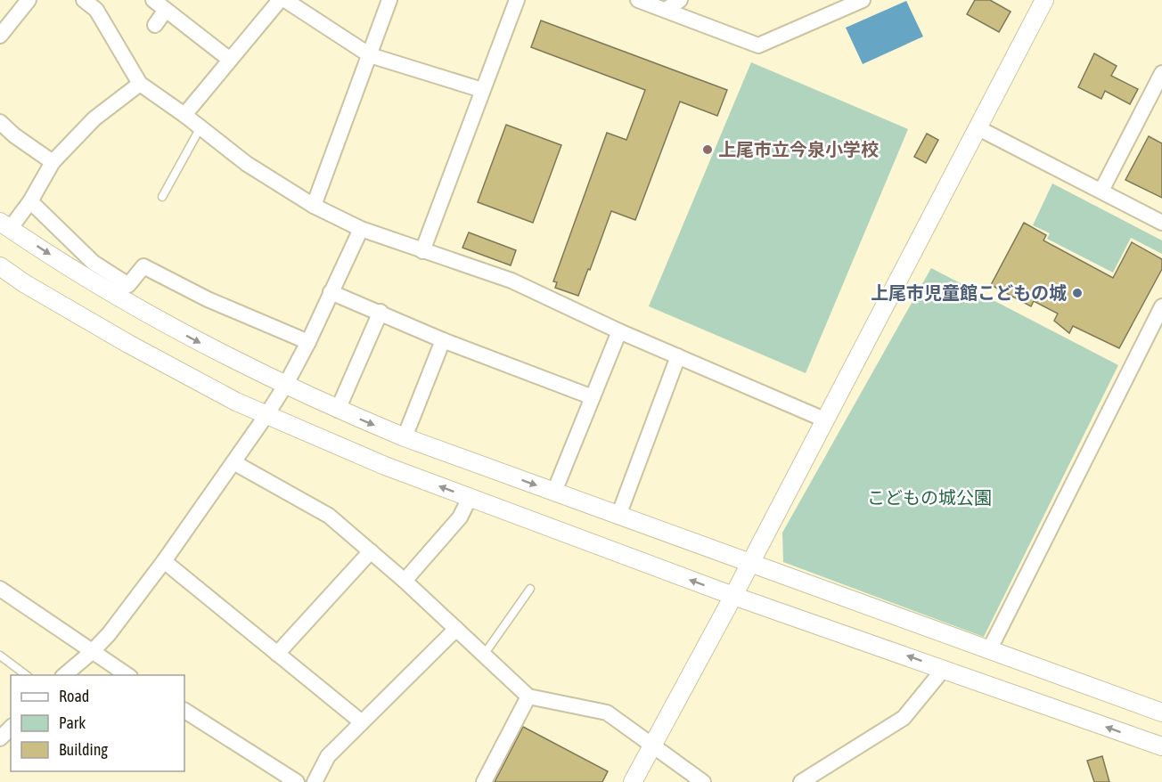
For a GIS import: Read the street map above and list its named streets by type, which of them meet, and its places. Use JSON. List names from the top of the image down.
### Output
{
  "parks": ["こどもの城公園"],
  "places": ["上尾市立今泉小学校", "上尾市児童館こどもの城"],
  "legend": ["Road", "Park", "Building"]
}
